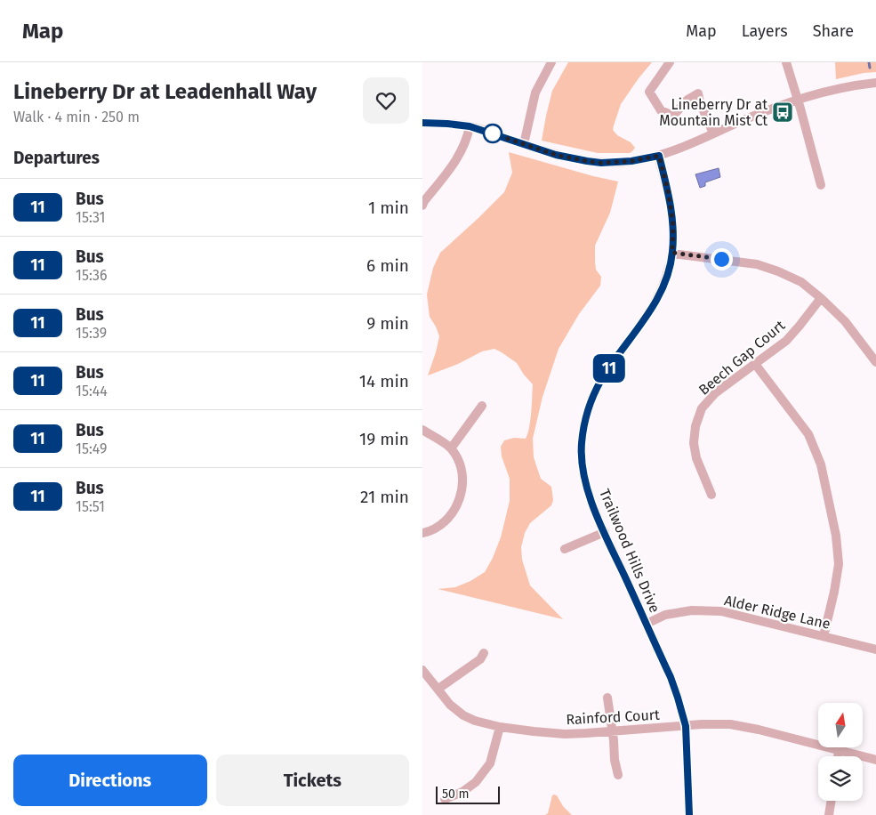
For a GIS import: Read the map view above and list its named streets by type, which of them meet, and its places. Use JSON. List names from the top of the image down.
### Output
{
  "streets": {
    "street": [
      "Beech Gap Court",
      "Trailwood Hills Drive",
      "Alder Ridge Lane",
      "Rainford Court"
    ]
  },
  "crossings": [
    ["Trailwood Hills Drive", "Alder Ridge Lane"],
    ["Trailwood Hills Drive", "Rainford Court"]
  ],
  "places": {
    "bus stop": ["Lineberry Dr at Mountain Mist Ct"]
  },
  "lines": ["bus line 11"],
  "scale_bar": "50 m",
  "north": "top",
  "page": {
    "header": "Map",
    "nav": ["Map", "Layers", "Share"],
    "heading": [
      ["Lineberry Dr at Leadenhall Way", "Walk · 4 min · 250 m"],
      "Departures"
    ],
    "on_map": "11",
    "list": [
      {
        "mark": "11",
        "name": "Bus",
        "note": "15:31",
        "value": "1 min"
      },
      {
        "mark": "11",
        "name": "Bus",
        "note": "15:36",
        "value": "6 min"
      },
      {
        "mark": "11",
        "name": "Bus",
        "note": "15:39",
        "value": "9 min"
      },
      {
        "mark": "11",
        "name": "Bus",
        "note": "15:44",
        "value": "14 min"
      },
      {
        "mark": "11",
        "name": "Bus",
        "note": "15:49",
        "value": "19 min"
      },
      {
        "mark": "11",
        "name": "Bus",
        "note": "15:51",
        "value": "21 min"
      }
    ],
    "buttons": ["Directions", "Tickets"],
    "scale": "50 m"
  }
}
